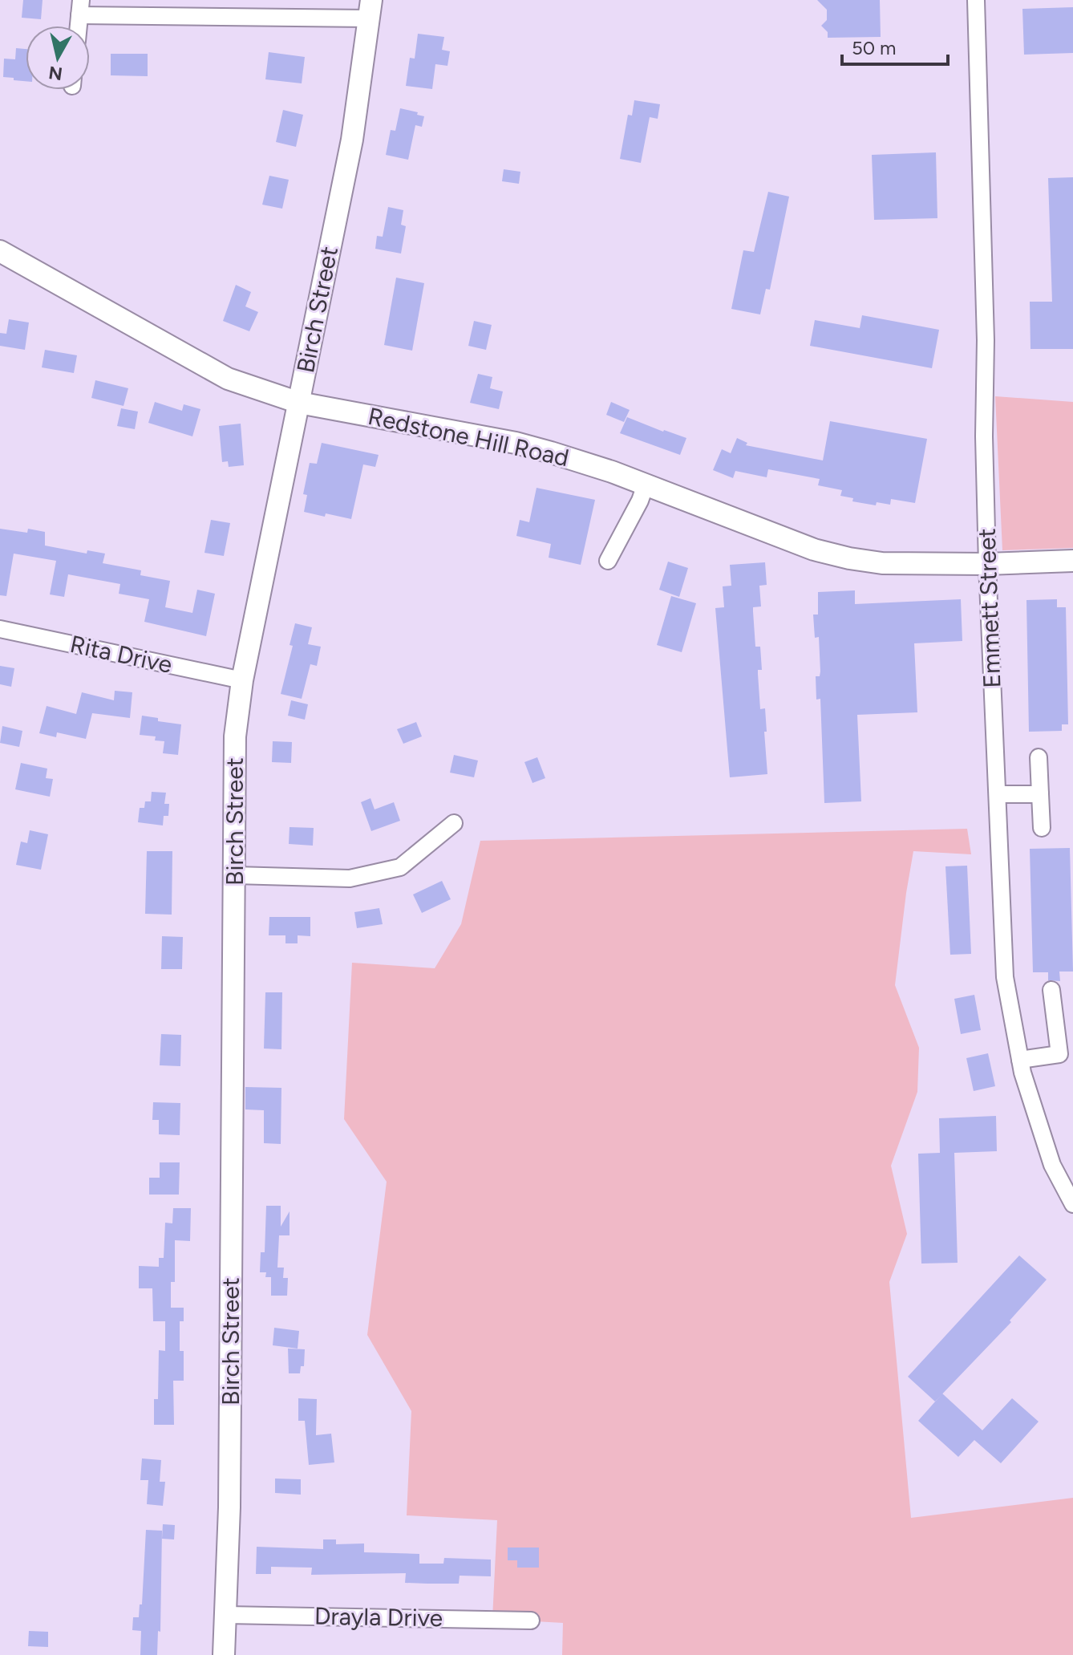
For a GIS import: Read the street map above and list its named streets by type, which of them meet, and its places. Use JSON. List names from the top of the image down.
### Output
{
  "streets": {
    "main road": ["Birch Street", "Redstone Hill Road"],
    "street": ["Emmett Street", "Rita Drive", "Drayla Drive"]
  },
  "crossings": [
    ["Birch Street", "Redstone Hill Road"],
    ["Birch Street", "Rita Drive"],
    ["Birch Street", "Drayla Drive"],
    ["Redstone Hill Road", "Emmett Street"]
  ],
  "scale_bar": "50 m",
  "north": "bottom"
}
